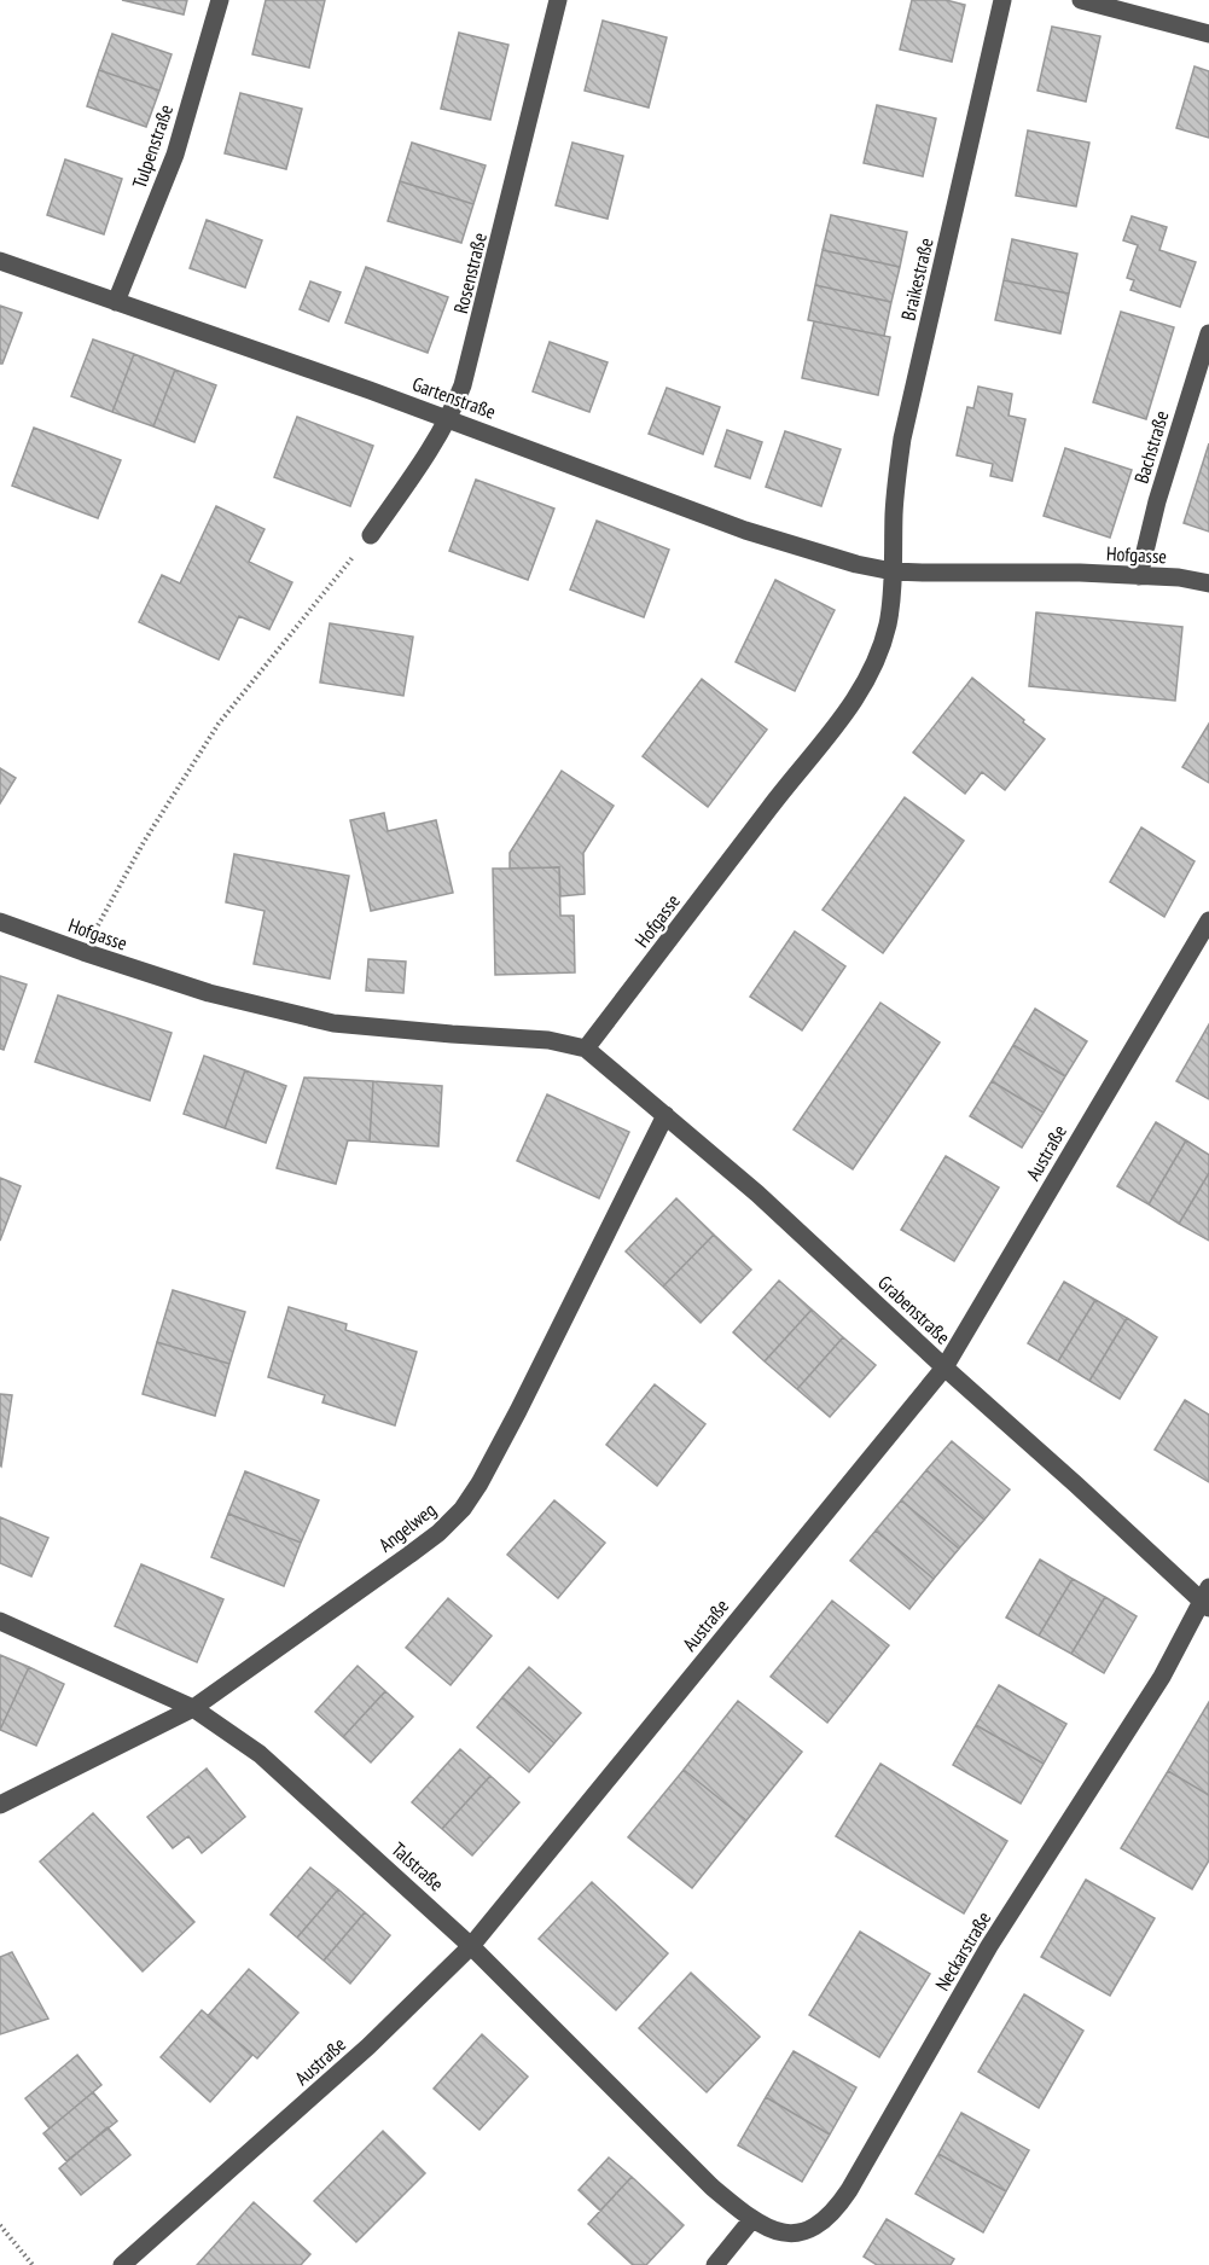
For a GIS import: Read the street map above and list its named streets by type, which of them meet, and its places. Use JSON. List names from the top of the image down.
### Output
{
  "streets": {
    "street": [
      "Tulpenstraße",
      "Rosenstraße",
      "Braikestraße",
      "Gartenstraße",
      "Bachstraße",
      "Hofgasse",
      "Austraße",
      "Grabenstraße",
      "Angelweg",
      "Talstraße",
      "Neckarstraße"
    ]
  },
  "crossings": [
    ["Tulpenstraße", "Gartenstraße"],
    ["Rosenstraße", "Gartenstraße"],
    ["Braikestraße", "Gartenstraße"],
    ["Braikestraße", "Hofgasse"],
    ["Gartenstraße", "Hofgasse"],
    ["Bachstraße", "Hofgasse"],
    ["Hofgasse", "Grabenstraße"],
    ["Austraße", "Grabenstraße"],
    ["Austraße", "Talstraße"],
    ["Grabenstraße", "Angelweg"],
    ["Grabenstraße", "Neckarstraße"],
    ["Angelweg", "Talstraße"],
    ["Talstraße", "Neckarstraße"]
  ]
}
